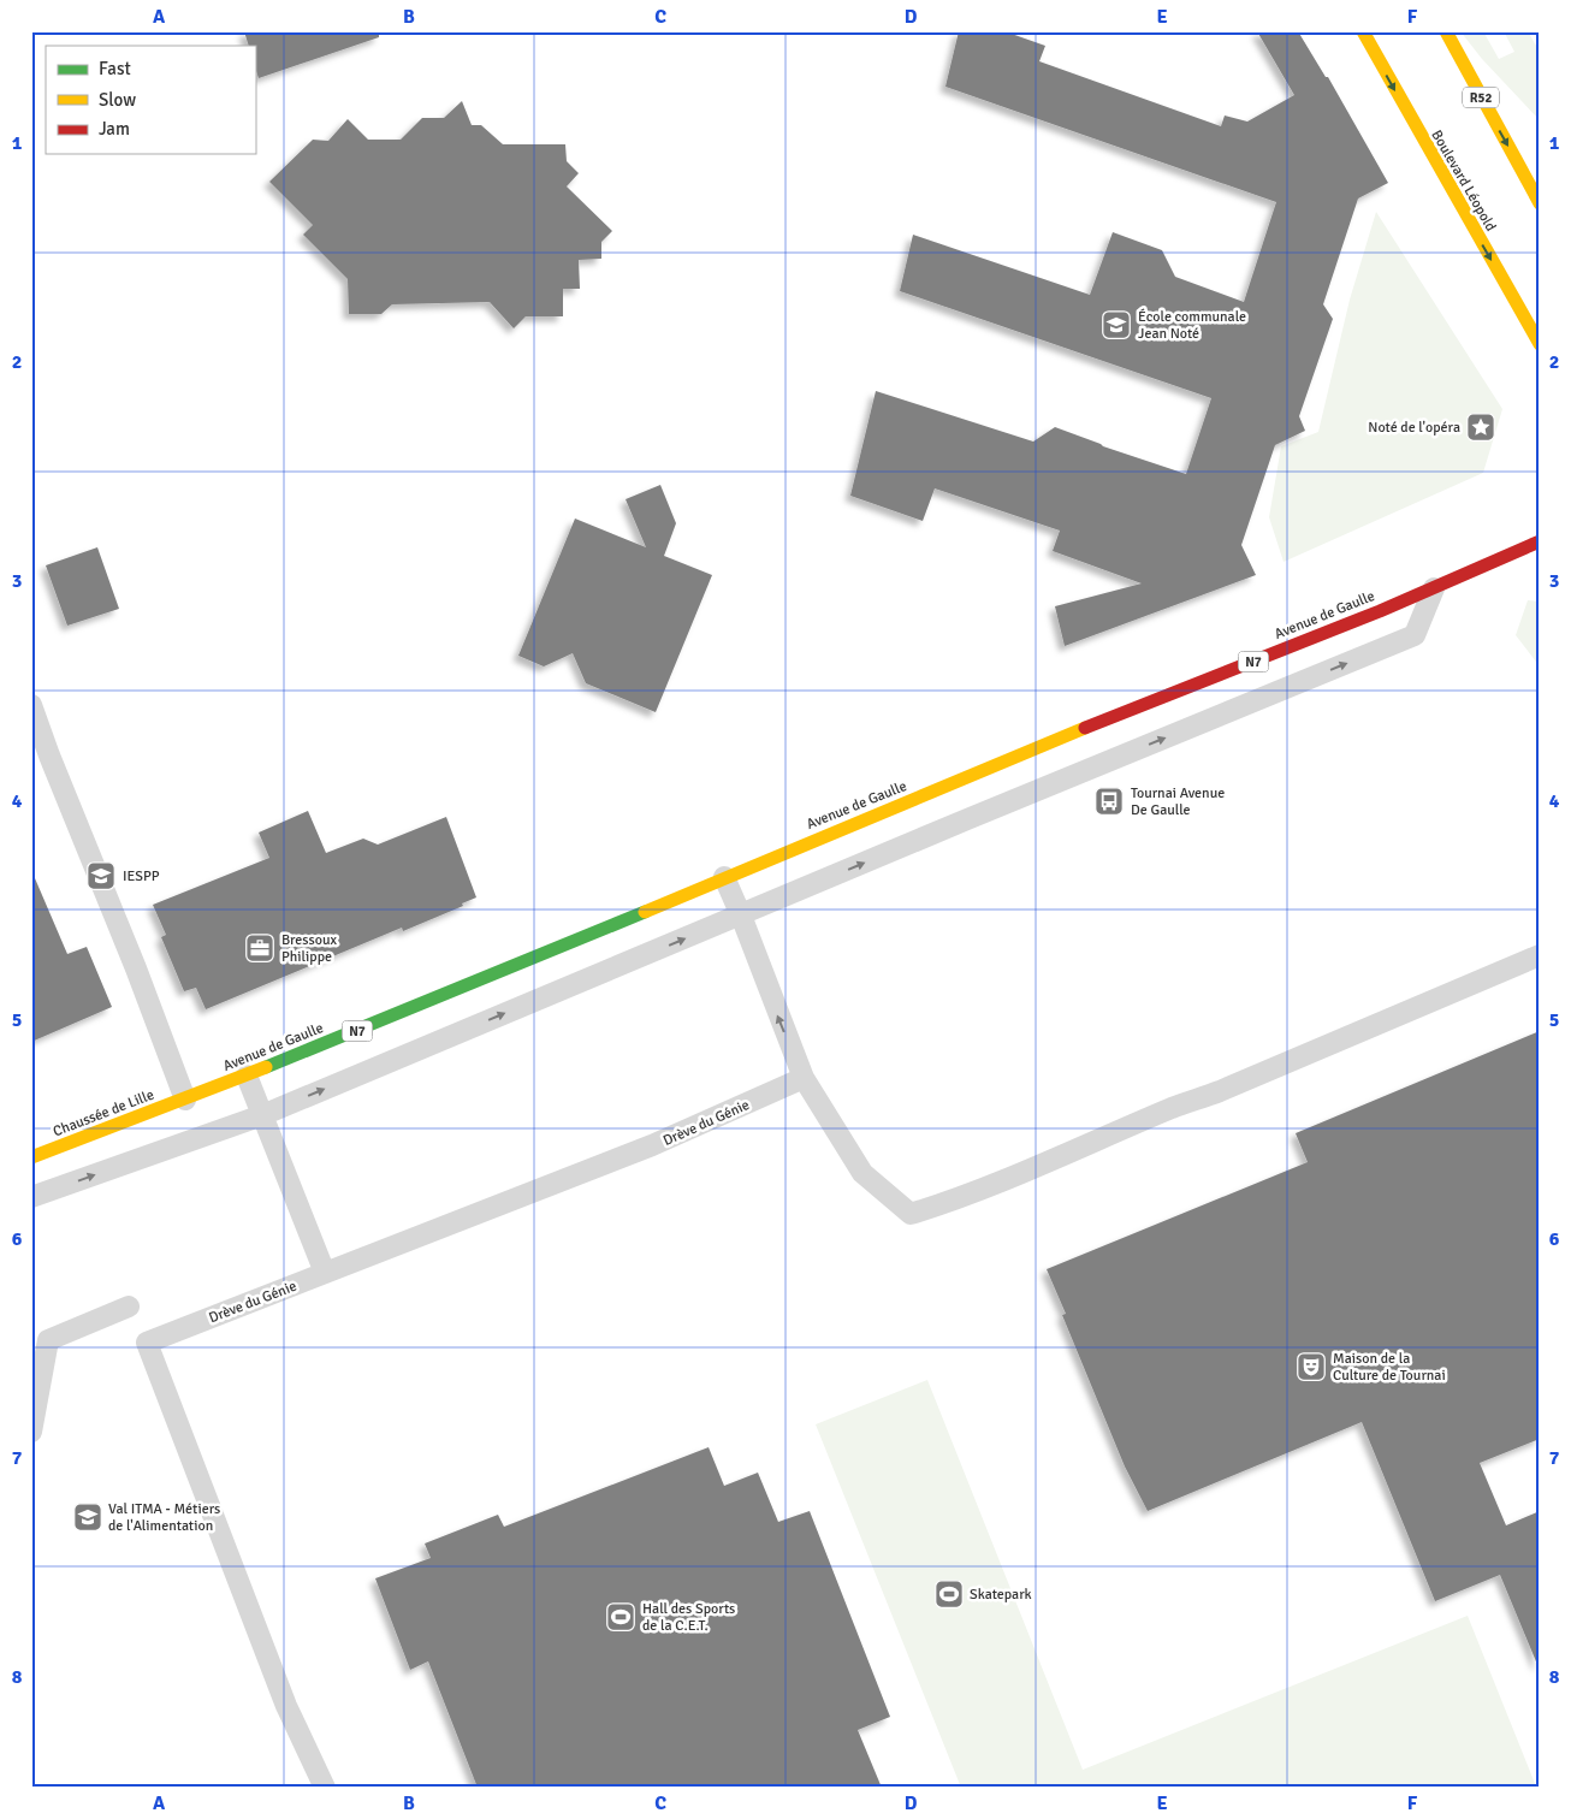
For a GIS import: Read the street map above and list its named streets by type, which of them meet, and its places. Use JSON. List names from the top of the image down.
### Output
{
  "streets": {
    "main road": [
      "R52",
      "Boulevard Léopold",
      "Avenue de Gaulle",
      "N7",
      "Chaussée de Lille"
    ],
    "lane": ["Drève du Génie"]
  },
  "crossings": [
    ["Avenue de Gaulle", "Chaussée de Lille"]
  ],
  "places": {
    "school or university": ["École communale Jean Noté", "IESPP", "Val ITMA - Métiers de l'Alimentation"],
    "place": ["Noté de l'opéra"],
    "bus stop": ["Tournai Avenue De Gaulle"],
    "office": ["Bressoux Philippe"],
    "theatre": ["Maison de la Culture de Tournai"],
    "sports": ["Skatepark", "Hall des Sports de la C.E.T."]
  },
  "legend": ["Fast", "Slow", "Jam"],
  "grid": {
    "columns": [
      "A",
      "B",
      "C",
      "D",
      "E",
      "F"
    ],
    "rows": [
      "1",
      "2",
      "3",
      "4",
      "5",
      "6",
      "7",
      "8"
    ]
  }
}
